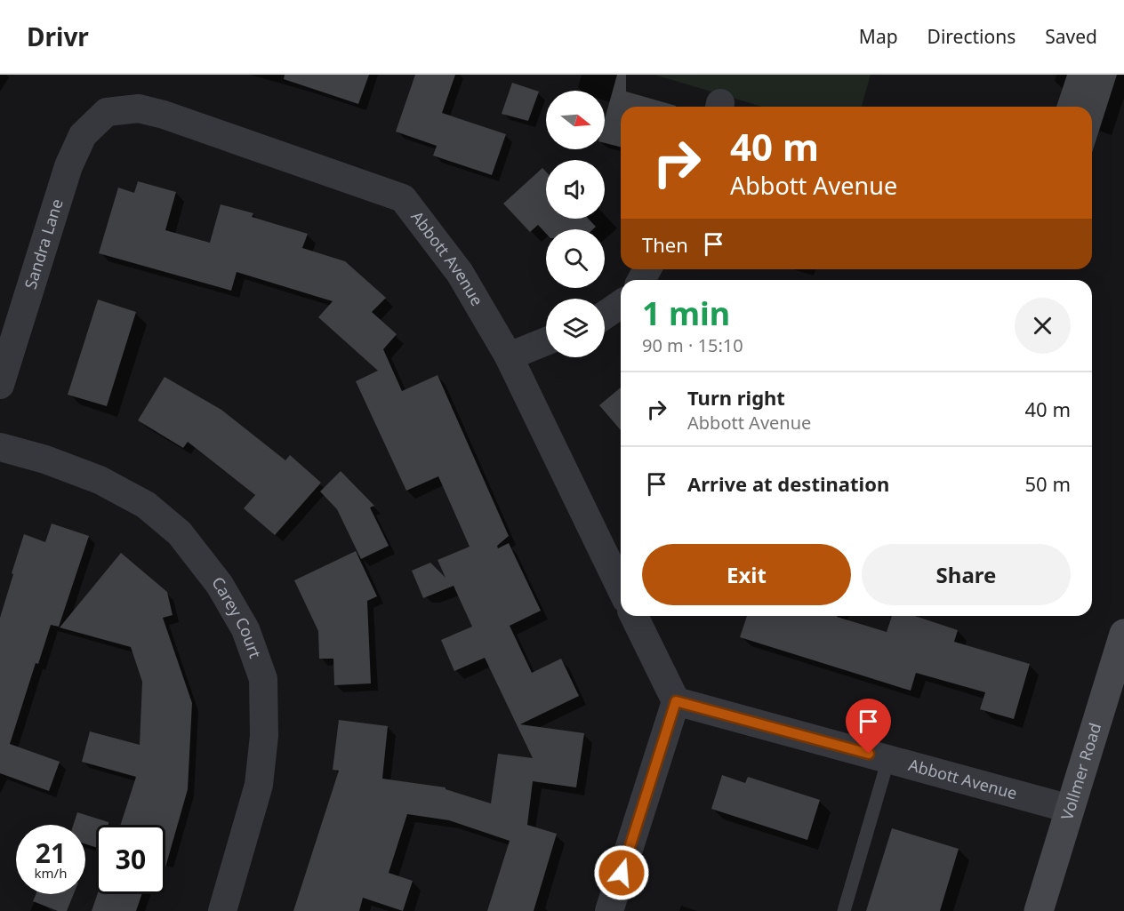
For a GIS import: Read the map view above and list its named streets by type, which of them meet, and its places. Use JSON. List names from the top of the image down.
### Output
{
  "streets": {
    "main road": ["Vollmer Road"],
    "street": ["Sandra Lane", "Abbott Avenue", "Carey Court"]
  },
  "crossings": [
    ["Sandra Lane", "Abbott Avenue"],
    ["Abbott Avenue", "Vollmer Road"]
  ],
  "north": "right",
  "page": {
    "header": "Drivr",
    "nav": ["Map", "Directions", "Saved"],
    "turn": ["40 m", "Abbott Avenue"],
    "then": "Then",
    "heading": ["1 min", "90 m · 15:10"],
    "list": [
      {
        "name": "Turn right",
        "note": "Abbott Avenue",
        "value": "40 m"
      },
      {
        "name": "Arrive at destination",
        "value": "50 m"
      }
    ],
    "buttons": ["Exit", "Share"],
    "speed": "21 km/h",
    "limit": "30"
  }
}
